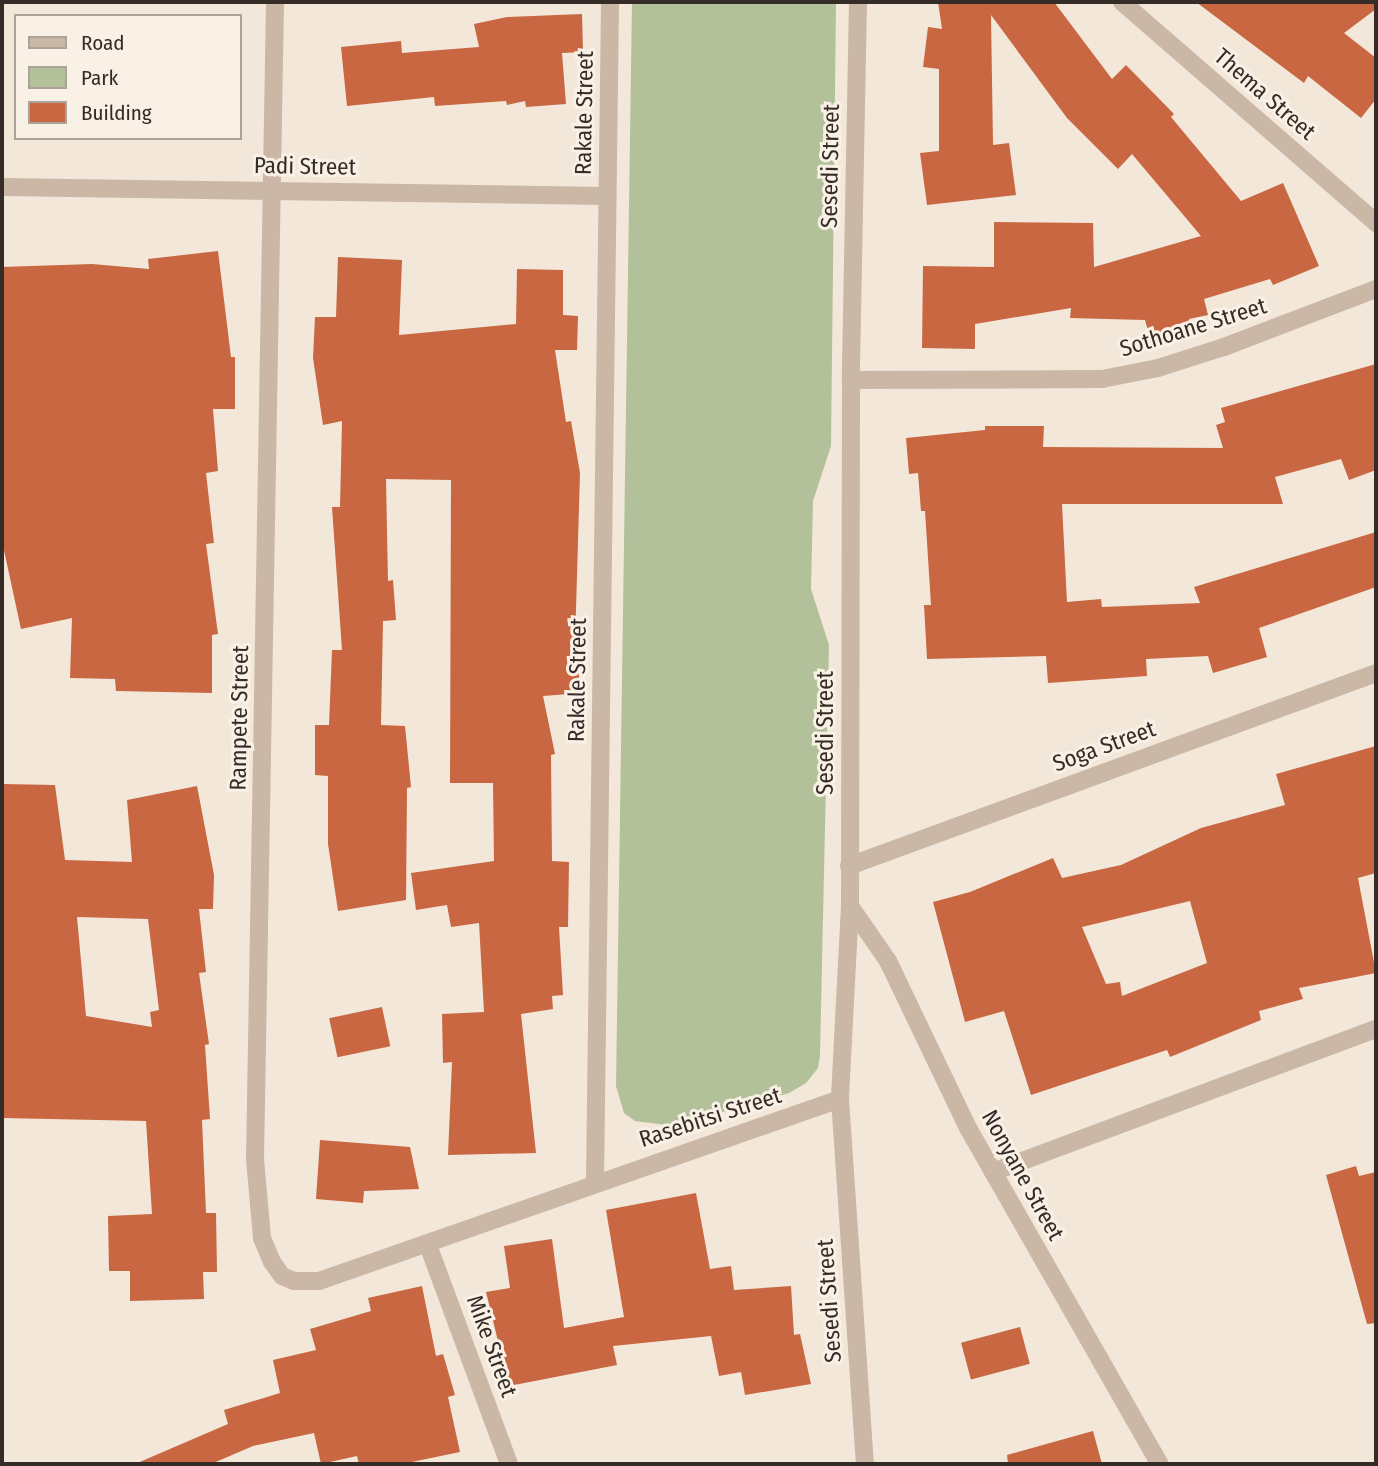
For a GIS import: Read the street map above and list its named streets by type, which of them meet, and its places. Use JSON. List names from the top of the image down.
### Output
{
  "streets": {
    "street": [
      "Thema Street",
      "Rakale Street",
      "Padi Street",
      "Sesedi Street",
      "Sothoane Street",
      "Rampete Street",
      "Soga Street",
      "Rasebitsi Street",
      "Nonyane Street",
      "Mike Street"
    ]
  },
  "crossings": [
    ["Rakale Street", "Padi Street"],
    ["Rakale Street", "Rasebitsi Street"],
    ["Padi Street", "Rampete Street"],
    ["Sesedi Street", "Sothoane Street"],
    ["Sesedi Street", "Soga Street"],
    ["Sesedi Street", "Rasebitsi Street"],
    ["Sesedi Street", "Nonyane Street"],
    ["Rampete Street", "Mike Street"]
  ],
  "legend": ["Road", "Park", "Building"]
}
